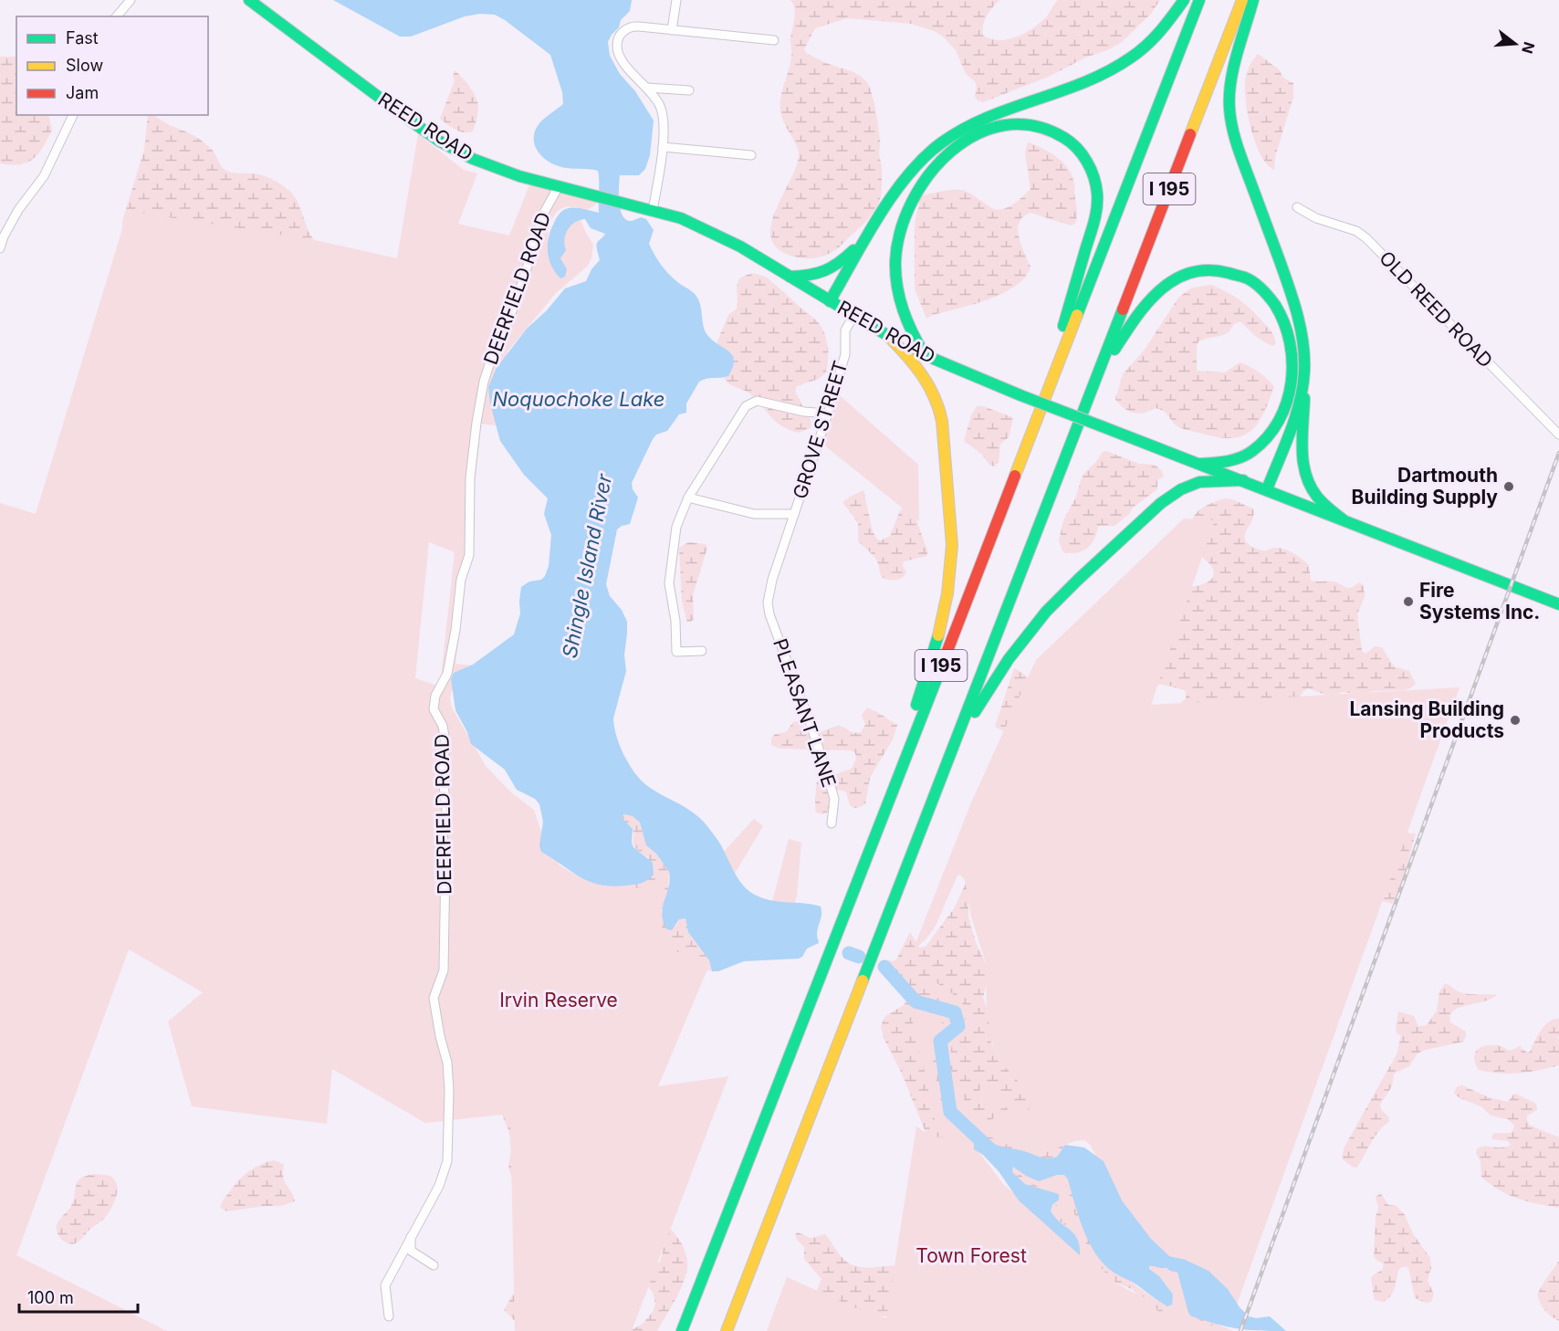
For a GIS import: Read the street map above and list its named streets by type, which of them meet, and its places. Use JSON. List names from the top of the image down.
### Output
{
  "streets": {
    "main road": ["REED ROAD", "I 195"],
    "street": [
      "DEERFIELD ROAD",
      "OLD REED ROAD",
      "GROVE STREET",
      "PLEASANT LANE"
    ]
  },
  "crossings": [
    ["REED ROAD", "DEERFIELD ROAD"],
    ["REED ROAD", "GROVE STREET"],
    ["GROVE STREET", "PLEASANT LANE"]
  ],
  "water": ["Noquochoke Lake", "Shingle Island River"],
  "parks": ["Irvin Reserve", "Town Forest"],
  "places": ["Dartmouth Building Supply", "Fire Systems Inc.", "Lansing Building Products"],
  "legend": ["Fast", "Slow", "Jam"],
  "scale_bar": "100 m",
  "north": "right"
}
